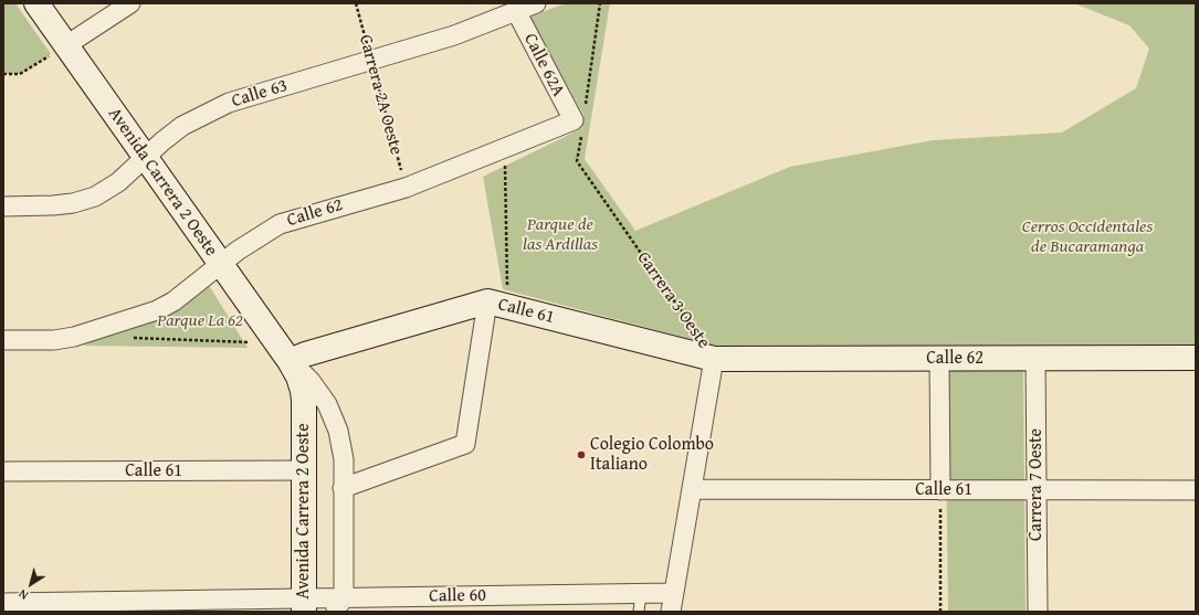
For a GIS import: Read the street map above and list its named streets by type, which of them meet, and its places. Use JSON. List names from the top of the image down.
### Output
{
  "streets": {
    "street": [
      "Calle 62A",
      "Calle 63",
      "Avenida Carrera 2 Oeste",
      "Calle 62",
      "Carrera 3 Oeste",
      "Calle 61",
      "Carrera 7 Oeste",
      "Calle 60"
    ],
    "path": ["Carrera 2A Oeste"]
  },
  "crossings": [
    ["Calle 62A", "Calle 63"],
    ["Calle 62A", "Calle 62"],
    ["Calle 62A", "Carrera 3 Oeste"],
    ["Calle 63", "Carrera 2A Oeste"],
    ["Calle 63", "Avenida Carrera 2 Oeste"],
    ["Carrera 2A Oeste", "Calle 62"],
    ["Avenida Carrera 2 Oeste", "Calle 62"],
    ["Avenida Carrera 2 Oeste", "Calle 61"],
    ["Avenida Carrera 2 Oeste", "Calle 60"],
    ["Calle 62", "Carrera 3 Oeste"],
    ["Calle 62", "Calle 61"],
    ["Calle 62", "Carrera 7 Oeste"],
    ["Carrera 3 Oeste", "Calle 61"],
    ["Carrera 3 Oeste", "Calle 60"],
    ["Calle 61", "Carrera 7 Oeste"]
  ],
  "parks": ["Parque de las Ardillas", "Cerros Occidentales de Bucaramanga", "Parque La 62"],
  "places": ["Colegio Colombo Italiano"],
  "north": "bottom left"
}
